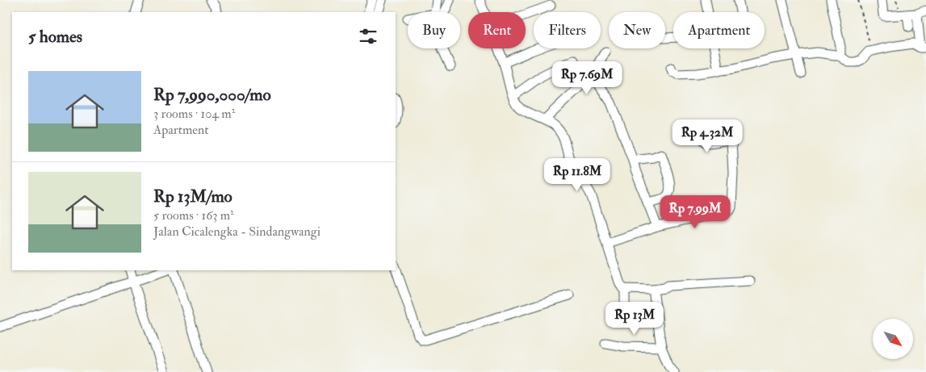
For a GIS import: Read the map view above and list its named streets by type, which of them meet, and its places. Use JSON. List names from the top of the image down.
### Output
{
  "north": "bottom right",
  "page": {
    "chip": [
      "Buy",
      "Rent",
      "Filters",
      "New",
      "Apartment"
    ],
    "heading": "5 homes",
    "list": [
      {
        "name": "Rp 7,990,000/mo",
        "note": "3 rooms · 104 m² · Apartment"
      },
      {
        "name": "Rp 13M/mo",
        "note": "5 rooms · 163 m² · Jalan Cicalengka - Sindangwangi"
      }
    ],
    "price": [
      "Rp 7.69M",
      "Rp 4.32M",
      "Rp 11.8M",
      "Rp 7.99M",
      "Rp 13M"
    ]
  }
}
